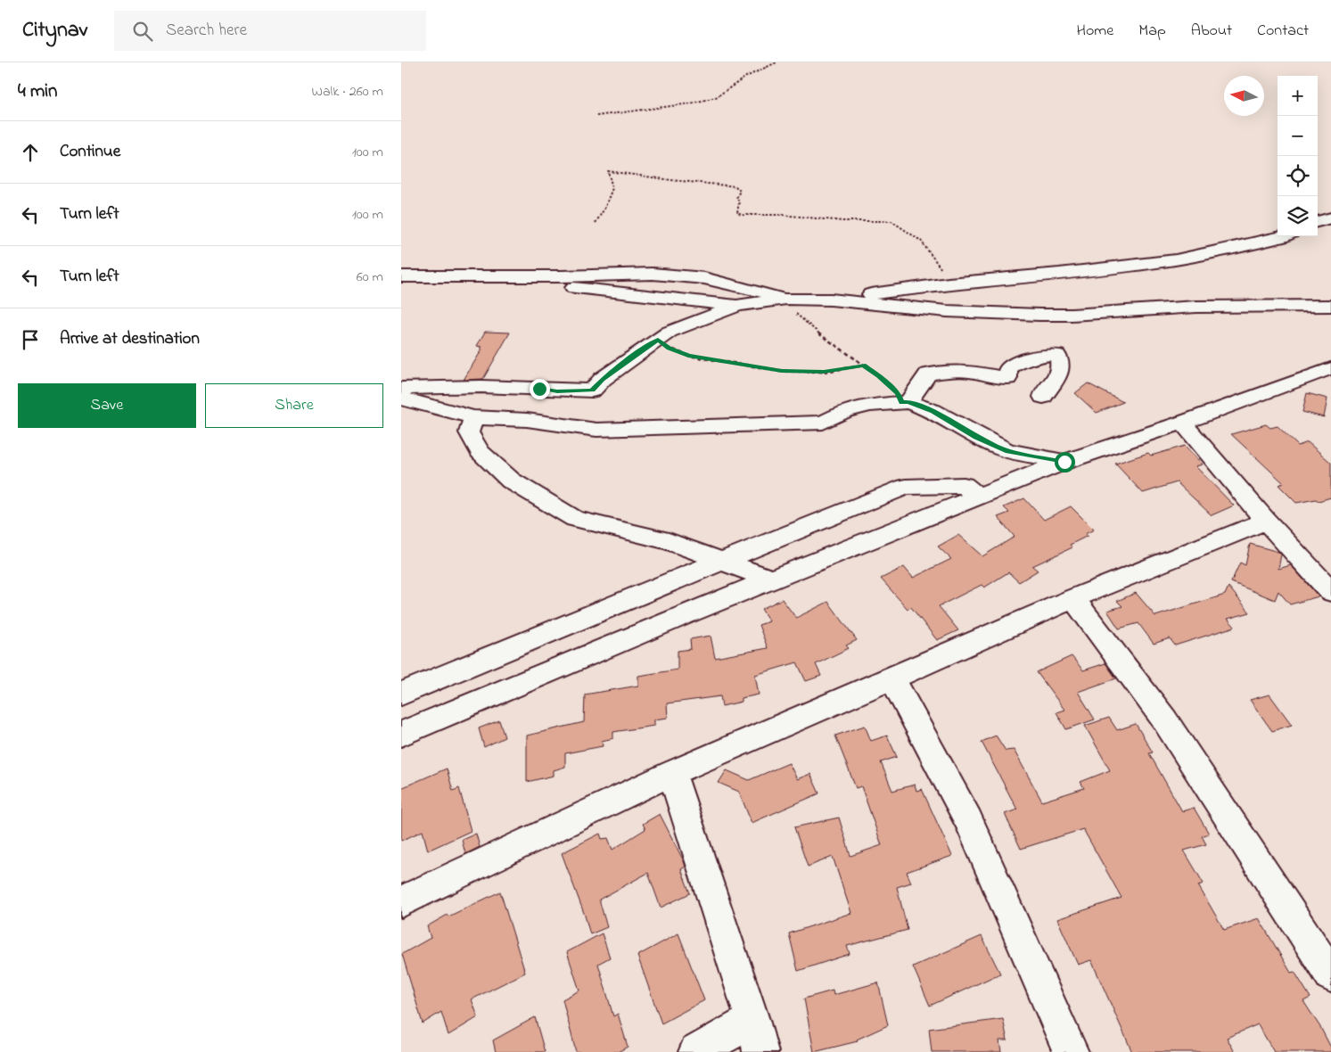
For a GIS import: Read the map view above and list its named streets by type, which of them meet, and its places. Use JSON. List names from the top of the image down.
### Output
{
  "north": "left",
  "page": {
    "header": "Citynav",
    "search": "Search here",
    "nav": [
      "Home",
      "Map",
      "About",
      "Contact"
    ],
    "heading": ["4 min", "Walk · 260 m"],
    "map_buttons": ["+", "−"],
    "list": [
      ["Continue", "100 m"],
      ["Turn left", "100 m"],
      ["Turn left", "60 m"],
      "Arrive at destination"
    ],
    "buttons": ["Save", "Share"]
  }
}
